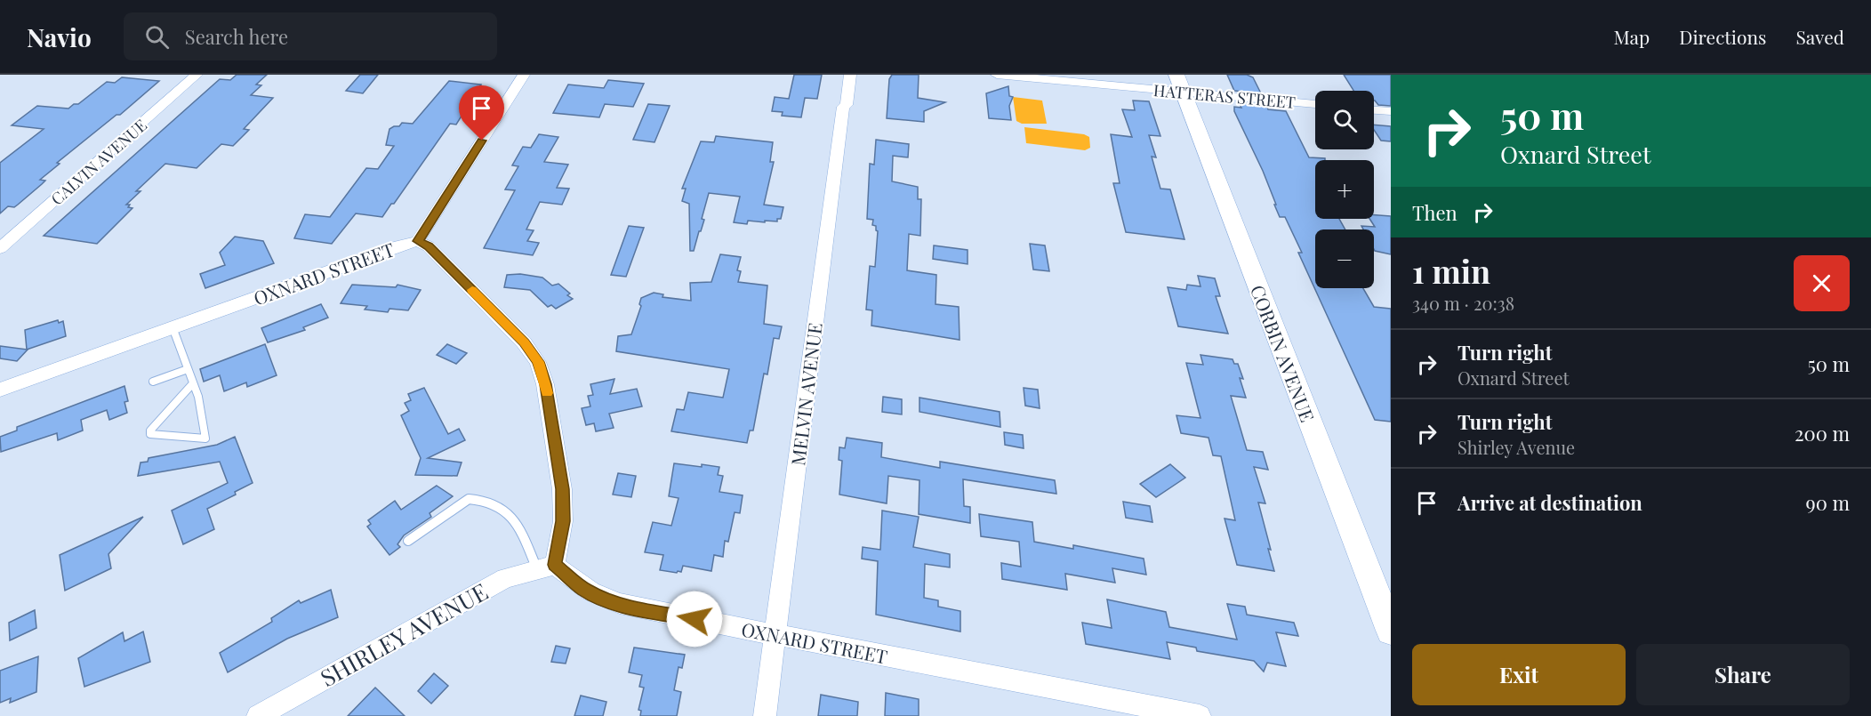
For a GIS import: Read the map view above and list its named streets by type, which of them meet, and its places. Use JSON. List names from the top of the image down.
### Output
{
  "streets": {
    "main road": ["CORBIN AVENUE"],
    "street": [
      "HATTERAS STREET",
      "CALVIN AVENUE",
      "OXNARD STREET",
      "MELVIN AVENUE",
      "SHIRLEY AVENUE"
    ]
  },
  "crossings": [
    ["HATTERAS STREET", "CORBIN AVENUE"],
    ["OXNARD STREET", "MELVIN AVENUE"],
    ["OXNARD STREET", "SHIRLEY AVENUE"]
  ],
  "page": {
    "header": "Navio",
    "search": "Search here",
    "nav": ["Map", "Directions", "Saved"],
    "turn": ["50 m", "Oxnard Street"],
    "map_buttons": ["+", "−"],
    "then": "Then",
    "heading": ["1 min", "340 m · 20:38"],
    "list": [
      {
        "name": "Turn right",
        "note": "Oxnard Street",
        "value": "50 m"
      },
      {
        "name": "Turn right",
        "note": "Shirley Avenue",
        "value": "200 m"
      },
      {
        "name": "Arrive at destination",
        "value": "90 m"
      }
    ],
    "buttons": ["Exit", "Share"]
  }
}
